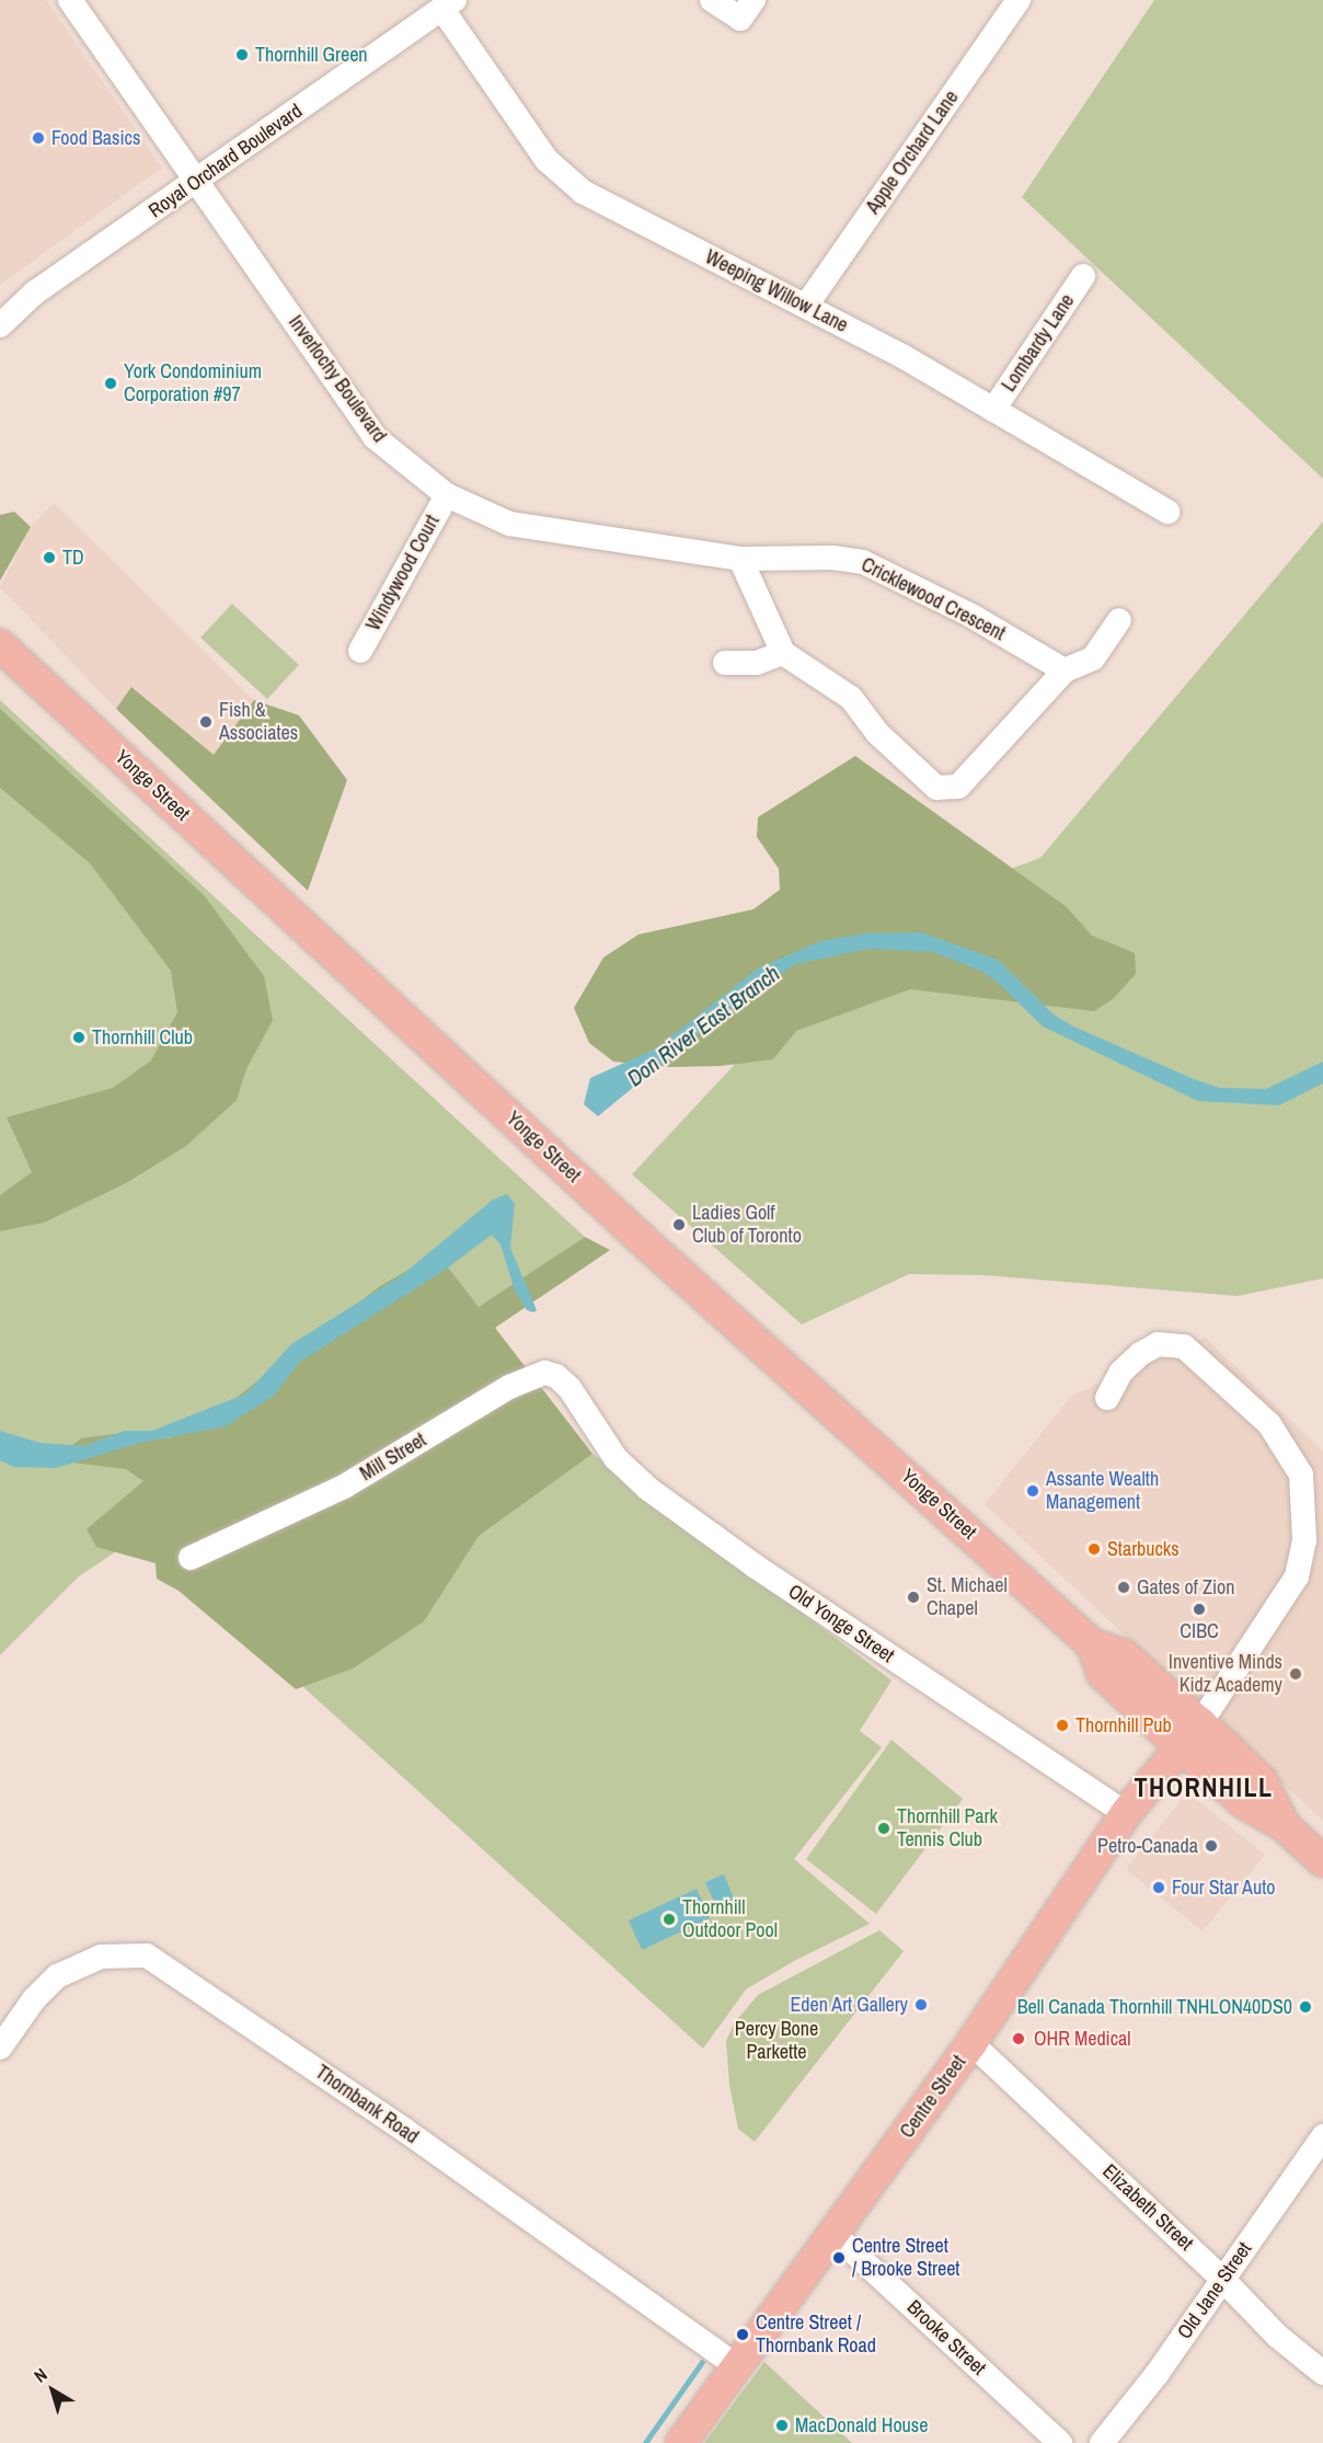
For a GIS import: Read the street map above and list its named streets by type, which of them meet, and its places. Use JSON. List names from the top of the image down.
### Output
{
  "streets": {
    "main road": ["Yonge Street", "Centre Street"],
    "street": [
      "Apple Orchard Lane",
      "Royal Orchard Boulevard",
      "Weeping Willow Lane",
      "Lombardy Lane",
      "Inverlochy Boulevard",
      "Windywood Court",
      "Cricklewood Crescent",
      "Mill Street",
      "Old Yonge Street",
      "Thornbank Road",
      "Elizabeth Street",
      "Old Jane Street",
      "Brooke Street"
    ]
  },
  "crossings": [
    ["Apple Orchard Lane", "Weeping Willow Lane"],
    ["Royal Orchard Boulevard", "Weeping Willow Lane"],
    ["Royal Orchard Boulevard", "Inverlochy Boulevard"],
    ["Weeping Willow Lane", "Lombardy Lane"],
    ["Inverlochy Boulevard", "Windywood Court"],
    ["Inverlochy Boulevard", "Cricklewood Crescent"],
    ["Yonge Street", "Centre Street"],
    ["Mill Street", "Old Yonge Street"],
    ["Old Yonge Street", "Centre Street"],
    ["Centre Street", "Thornbank Road"],
    ["Centre Street", "Elizabeth Street"],
    ["Centre Street", "Brooke Street"],
    ["Elizabeth Street", "Old Jane Street"]
  ],
  "districts": ["THORNHILL"],
  "water": ["Don River East Branch"],
  "parks": ["Percy Bone Parkette"],
  "places": [
    "Thornhill Green",
    "Food Basics",
    "York Condominium Corporation #97",
    "TD",
    "Fish & Associates",
    "Thornhill Club",
    "Ladies Golf Club of Toronto",
    "Assante Wealth Management",
    "Starbucks",
    "Gates of Zion",
    "St. Michael Chapel",
    "CIBC",
    "Inventive Minds Kidz Academy",
    "Thornhill Pub",
    "Thornhill Park Tennis Club",
    "Petro-Canada",
    "Four Star Auto",
    "Thornhill Outdoor Pool",
    "Eden Art Gallery",
    "Bell Canada Thornhill TNHLON40DS0",
    "OHR Medical",
    "Centre Street / Brooke Street",
    "Centre Street / Thornbank Road",
    "MacDonald House"
  ],
  "north": "top left"
}
